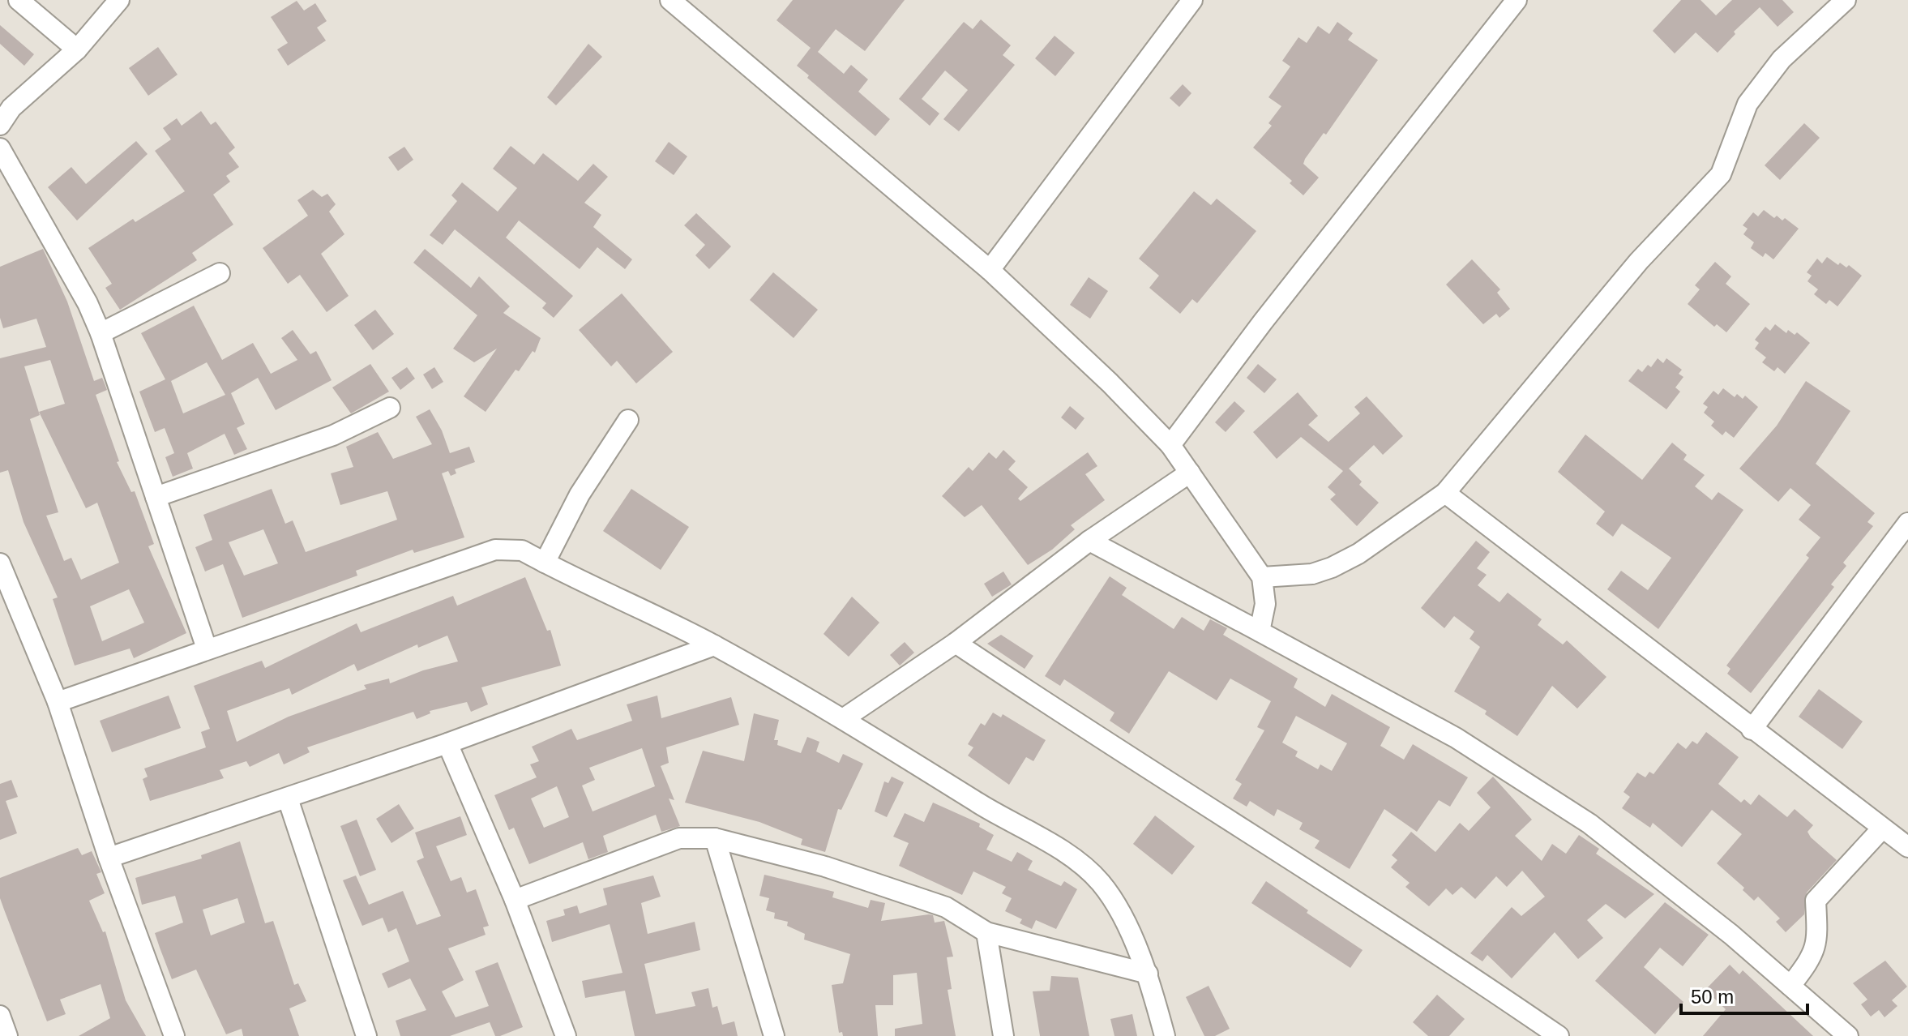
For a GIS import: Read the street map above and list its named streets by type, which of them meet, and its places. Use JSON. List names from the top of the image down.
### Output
{
  "scale_bar": "50 m"
}
